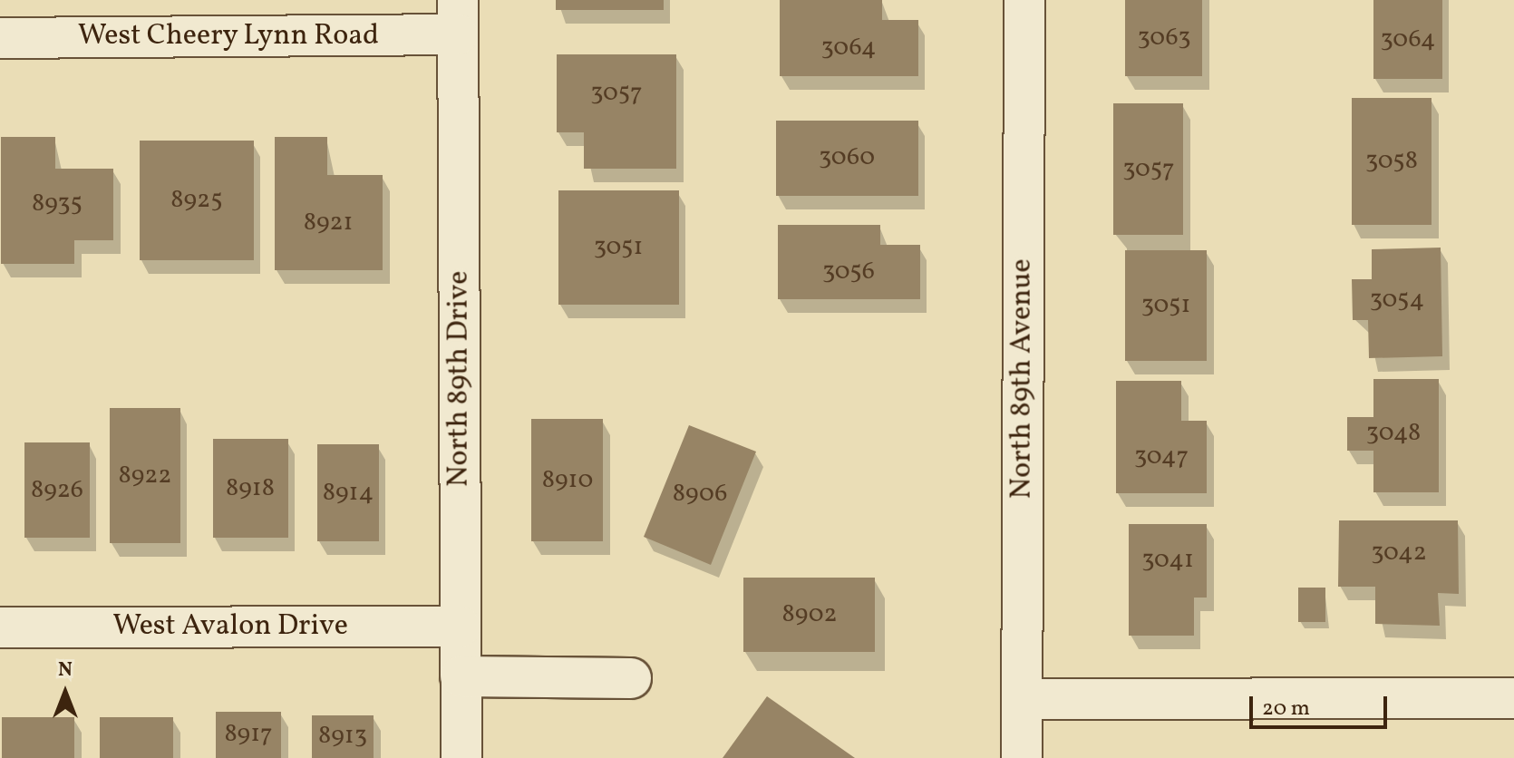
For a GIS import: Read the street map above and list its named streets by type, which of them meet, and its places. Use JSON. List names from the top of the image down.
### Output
{
  "streets": {
    "street": [
      "West Cheery Lynn Road",
      "North 89th Drive",
      "North 89th Avenue",
      "West Avalon Drive"
    ]
  },
  "crossings": [
    ["West Cheery Lynn Road", "North 89th Drive"],
    ["North 89th Drive", "West Avalon Drive"]
  ],
  "house_numbers": [
    "3063",
    "3064",
    "3064",
    "3057",
    "3060",
    "3058",
    "3057",
    "8925",
    "8935",
    "8921",
    "3051",
    "3056",
    "3054",
    "3051",
    "3048",
    "3047",
    "8922",
    "8910",
    "8918",
    "8926",
    "8914",
    "8906",
    "3042",
    "3041",
    "8902",
    "8917",
    "8913"
  ],
  "scale_bar": "20 m",
  "north": "top"
}
